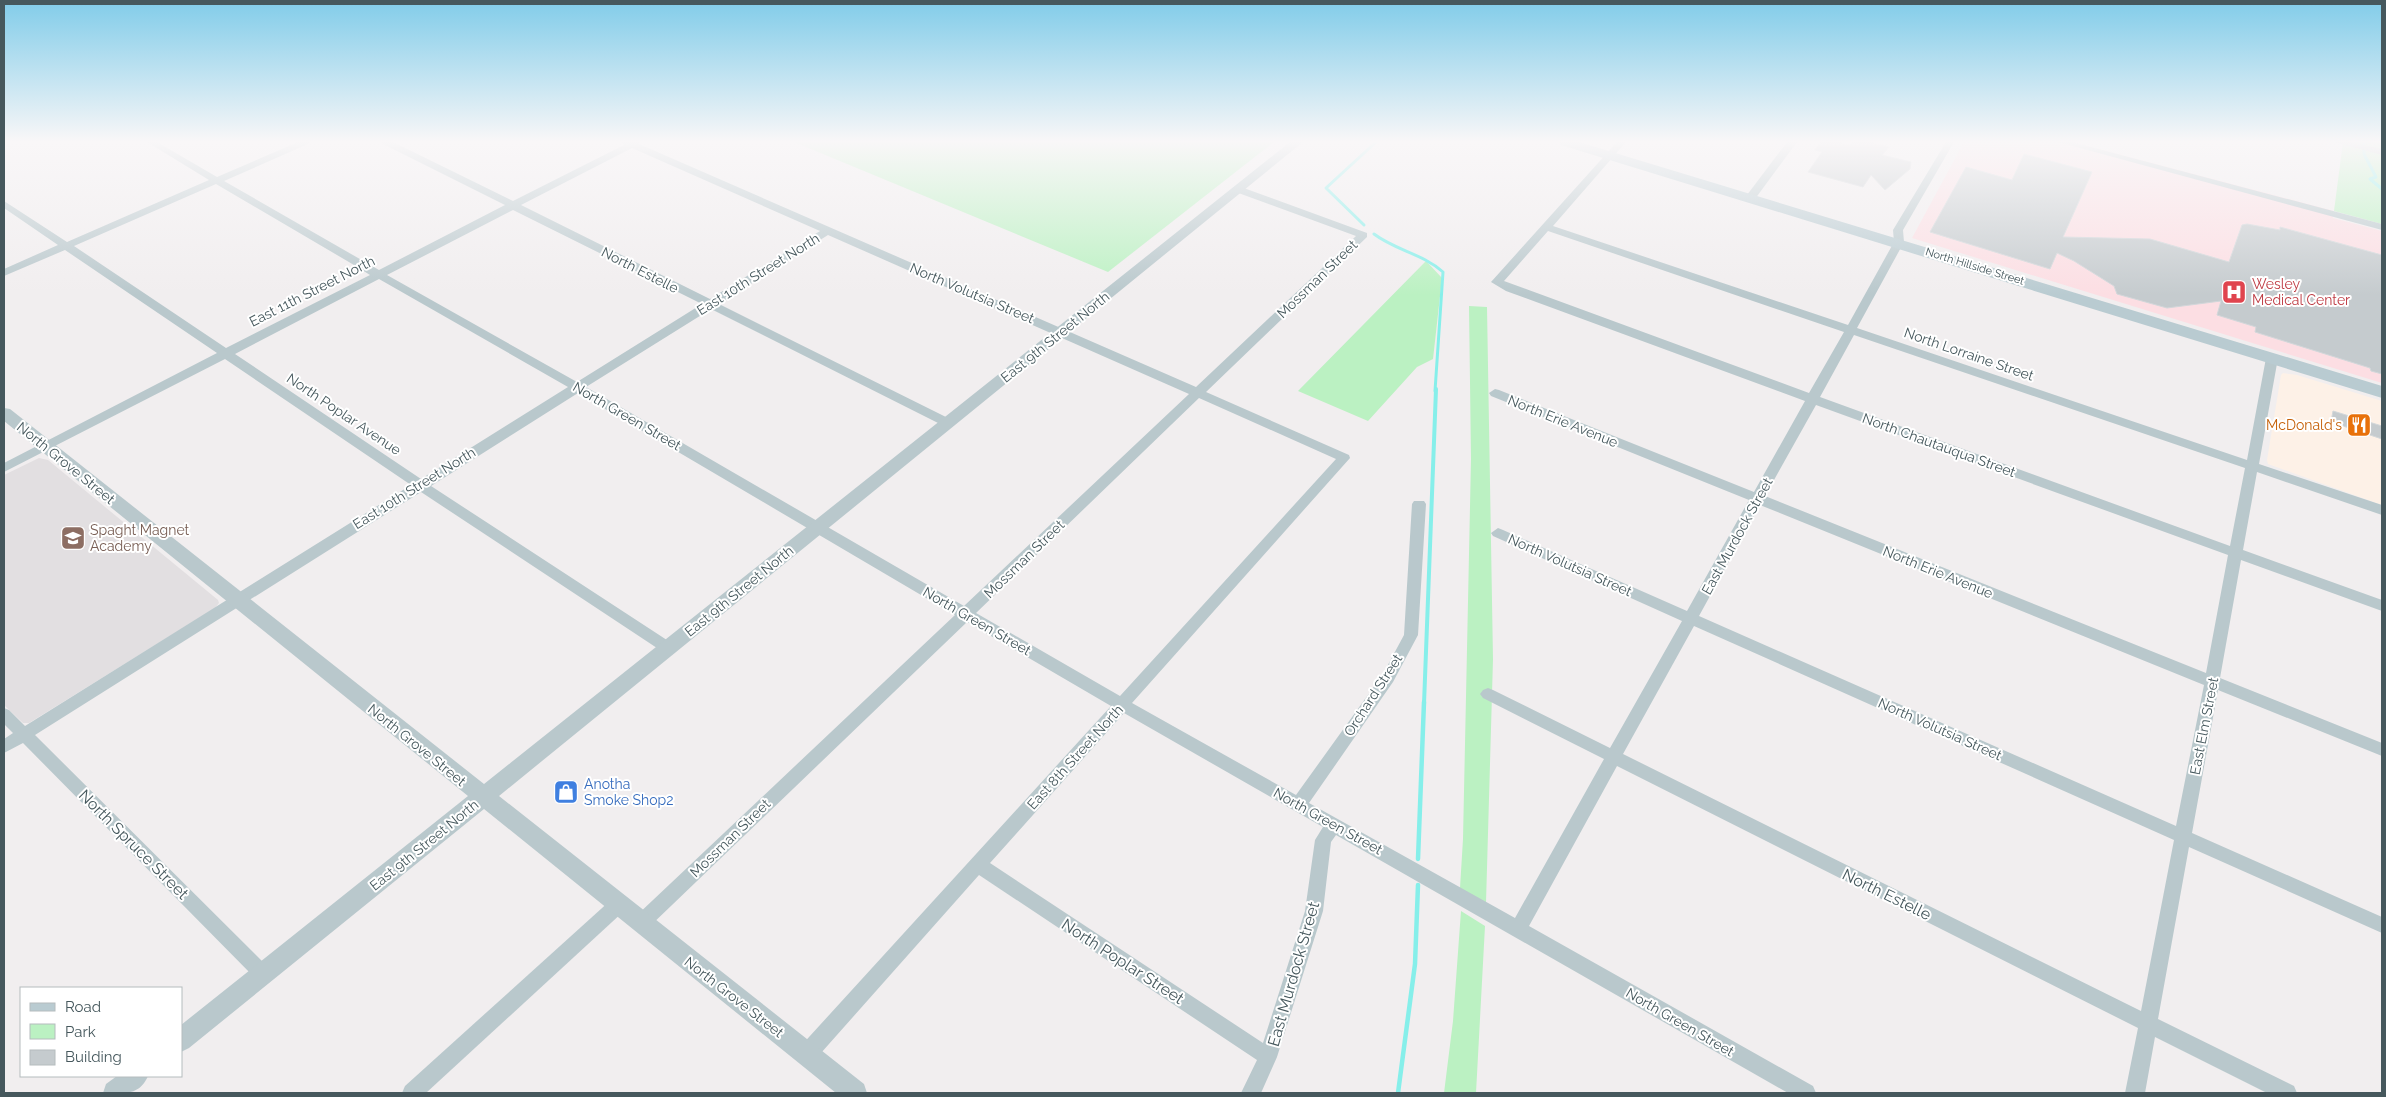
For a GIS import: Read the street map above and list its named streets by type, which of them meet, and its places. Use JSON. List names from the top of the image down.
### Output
{
  "streets": {
    "main road": ["North Hillside Street"],
    "street": [
      "North Estelle",
      "East 10th Street North",
      "Mossman Street",
      "East 11th Street North",
      "North Volutsia Street",
      "East 9th Street North",
      "North Lorraine Street",
      "North Poplar Avenue",
      "North Green Street",
      "North Erie Avenue",
      "North Chautauqua Street",
      "North Grove Street",
      "East Murdock Street",
      "Orchard Street",
      "East Elm Street",
      "East 8th Street North",
      "North Spruce Street",
      "North Poplar Street"
    ]
  },
  "crossings": [
    ["North Hillside Street", "East Murdock Street"],
    ["North Hillside Street", "East Elm Street"],
    ["North Estelle", "East 10th Street North"],
    ["North Estelle", "East 11th Street North"],
    ["North Estelle", "East 9th Street North"],
    ["North Estelle", "East Murdock Street"],
    ["North Estelle", "East Elm Street"],
    ["East 10th Street North", "North Volutsia Street"],
    ["East 10th Street North", "North Poplar Avenue"],
    ["East 10th Street North", "North Green Street"],
    ["East 10th Street North", "North Grove Street"],
    ["East 10th Street North", "North Spruce Street"],
    ["Mossman Street", "North Volutsia Street"],
    ["Mossman Street", "North Green Street"],
    ["Mossman Street", "North Grove Street"],
    ["East 11th Street North", "North Poplar Avenue"],
    ["East 11th Street North", "North Green Street"],
    ["East 11th Street North", "North Grove Street"],
    ["North Volutsia Street", "East 9th Street North"],
    ["North Volutsia Street", "East Murdock Street"],
    ["North Volutsia Street", "East Elm Street"],
    ["North Volutsia Street", "East 8th Street North"],
    ["East 9th Street North", "North Poplar Avenue"],
    ["East 9th Street North", "North Green Street"],
    ["East 9th Street North", "North Grove Street"],
    ["East 9th Street North", "North Spruce Street"],
    ["North Lorraine Street", "North Chautauqua Street"],
    ["North Lorraine Street", "East Murdock Street"],
    ["North Lorraine Street", "East Elm Street"],
    ["North Green Street", "East Murdock Street"],
    ["North Green Street", "Orchard Street"],
    ["North Green Street", "East 8th Street North"],
    ["North Erie Avenue", "East Murdock Street"],
    ["North Erie Avenue", "East Elm Street"],
    ["North Chautauqua Street", "East Murdock Street"],
    ["North Chautauqua Street", "East Elm Street"],
    ["North Grove Street", "East 8th Street North"],
    ["East Murdock Street", "North Poplar Street"],
    ["East 8th Street North", "North Poplar Street"]
  ],
  "places": {
    "hospital": ["Wesley Medical Center"],
    "restaurant": ["McDonald's"],
    "school or university": ["Spaght Magnet Academy"],
    "shop": ["Anotha Smoke Shop2"]
  },
  "legend": ["Road", "Park", "Building"]
}
